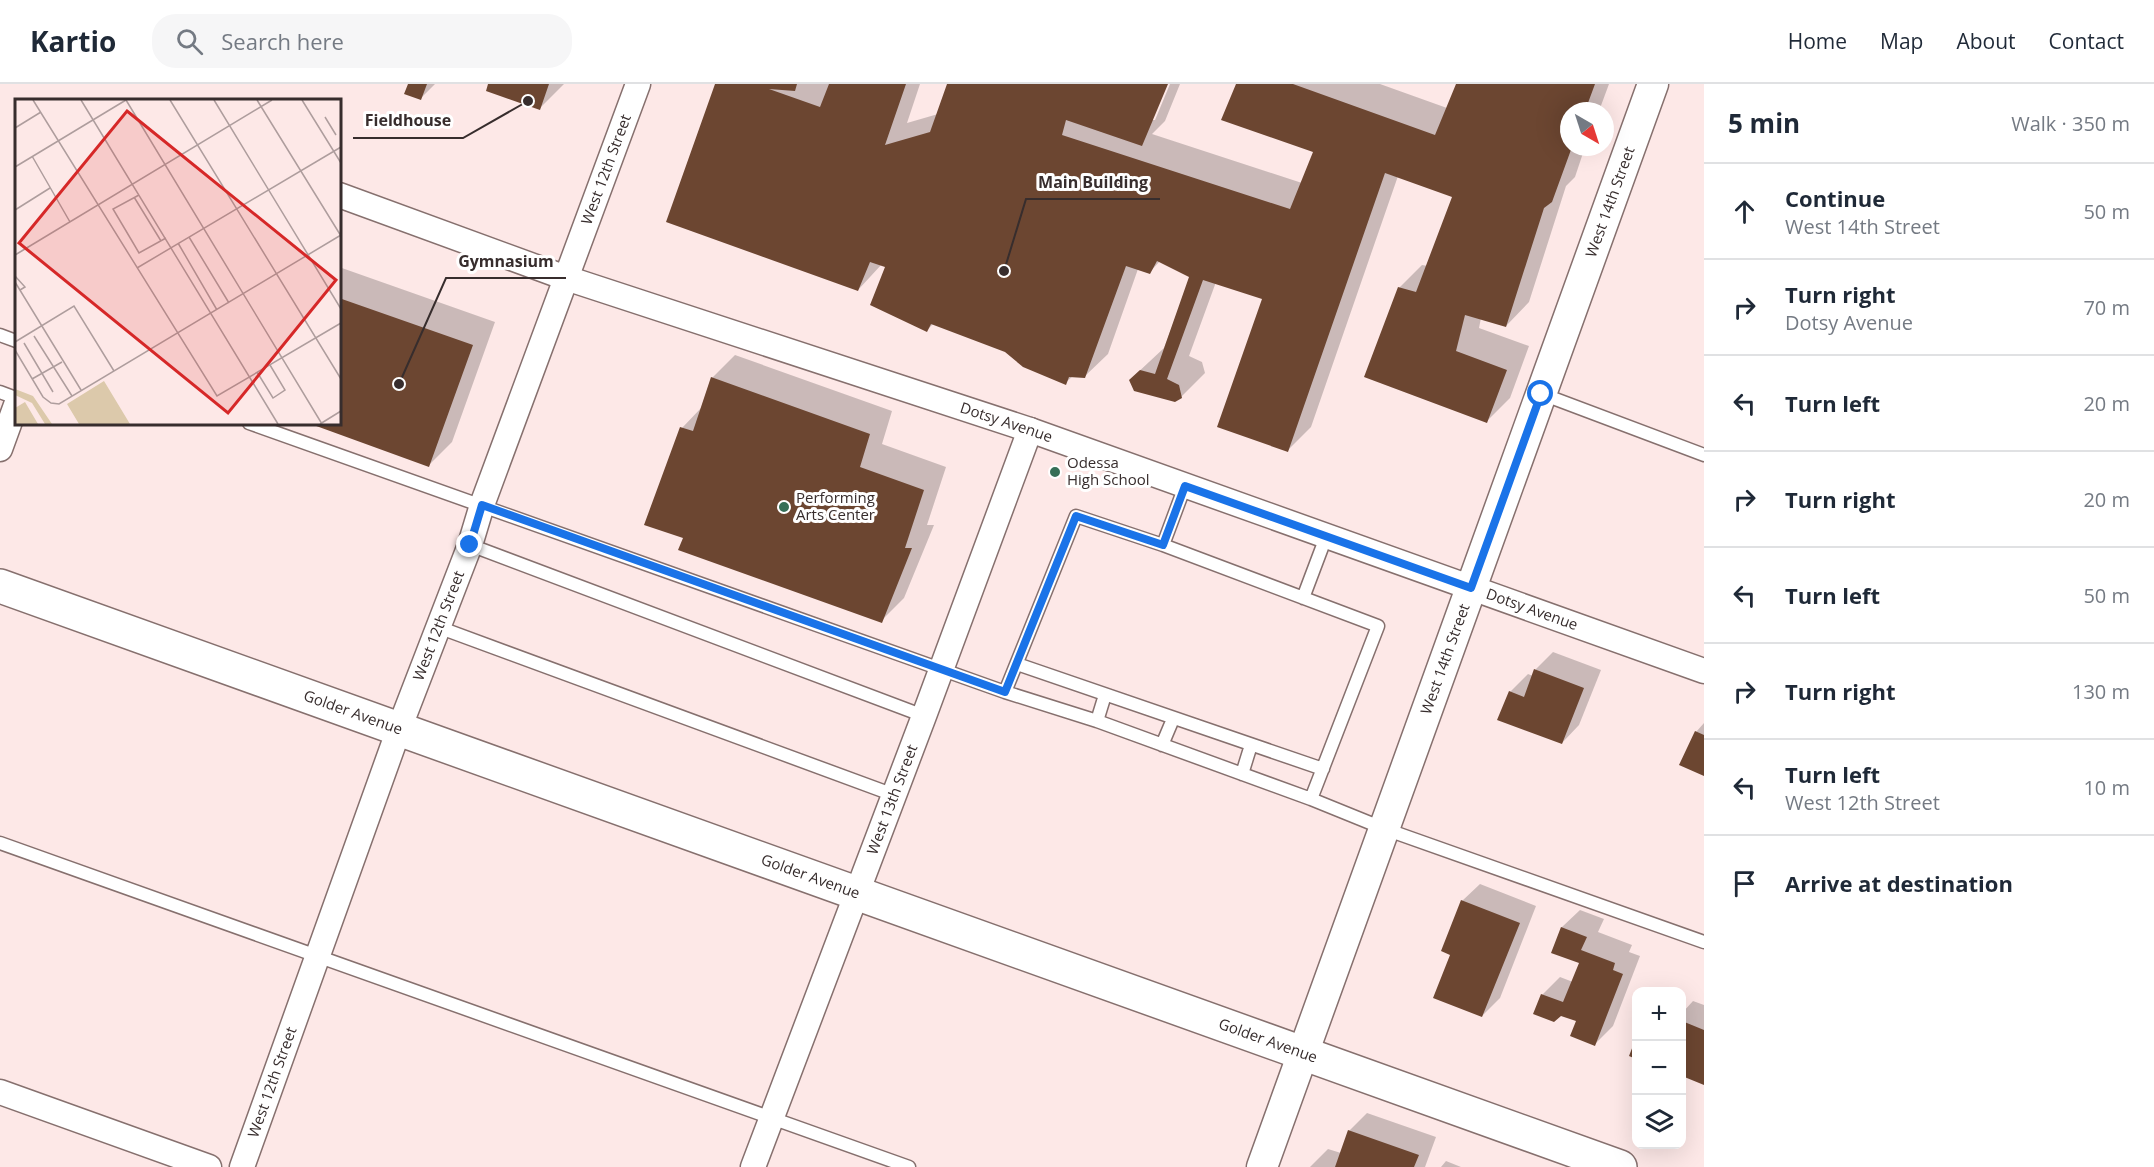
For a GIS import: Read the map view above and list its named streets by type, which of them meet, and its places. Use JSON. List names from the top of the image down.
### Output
{
  "streets": {
    "main road": ["Golder Avenue"],
    "street": [
      "West 12th Street",
      "West 14th Street",
      "Dotsy Avenue",
      "West 13th Street"
    ]
  },
  "crossings": [
    ["West 12th Street", "Dotsy Avenue"],
    ["West 12th Street", "Golder Avenue"],
    ["West 14th Street", "Dotsy Avenue"],
    ["West 14th Street", "Golder Avenue"],
    ["Dotsy Avenue", "West 13th Street"],
    ["Golder Avenue", "West 13th Street"]
  ],
  "places": [
    "Fieldhouse",
    "Main Building",
    "Gymnasium",
    "Odessa High School",
    "Performing Arts Center"
  ],
  "north": "bottom right",
  "page": {
    "header": "Kartio",
    "search": "Search here",
    "nav": [
      "Home",
      "Map",
      "About",
      "Contact"
    ],
    "heading": ["5 min", "Walk · 350 m"],
    "list": [
      ["Continue", "West 14th Street", "50 m"],
      ["Turn right", "Dotsy Avenue", "70 m"],
      ["Turn left", "20 m"],
      ["Turn right", "20 m"],
      ["Turn left", "50 m"],
      ["Turn right", "130 m"],
      ["Turn left", "West 12th Street", "10 m"],
      "Arrive at destination"
    ],
    "map_buttons": ["+", "−"]
  }
}
